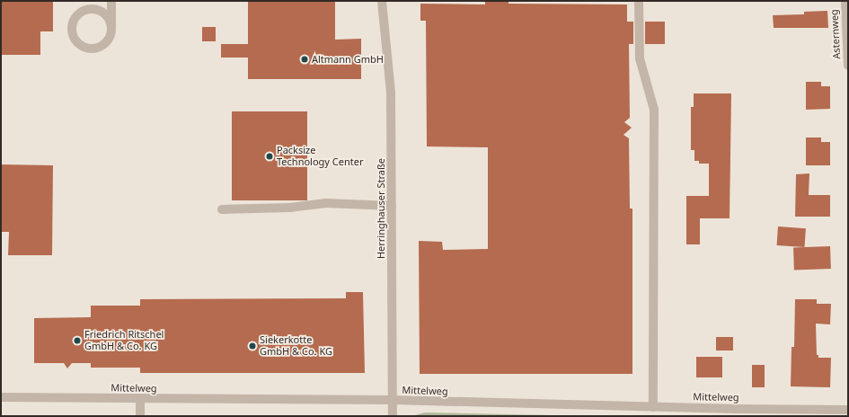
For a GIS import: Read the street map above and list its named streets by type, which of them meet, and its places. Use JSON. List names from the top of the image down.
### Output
{
  "streets": {
    "street": ["Asternweg", "Herringhauser Straße", "Mittelweg"]
  },
  "crossings": [
    ["Herringhauser Straße", "Mittelweg"]
  ],
  "places": [
    "Altmann GmbH",
    "Packsize Technology Center",
    "Friedrich Ritschel GmbH & Co. KG",
    "Siekerkotte GmbH & Co. KG"
  ]
}
